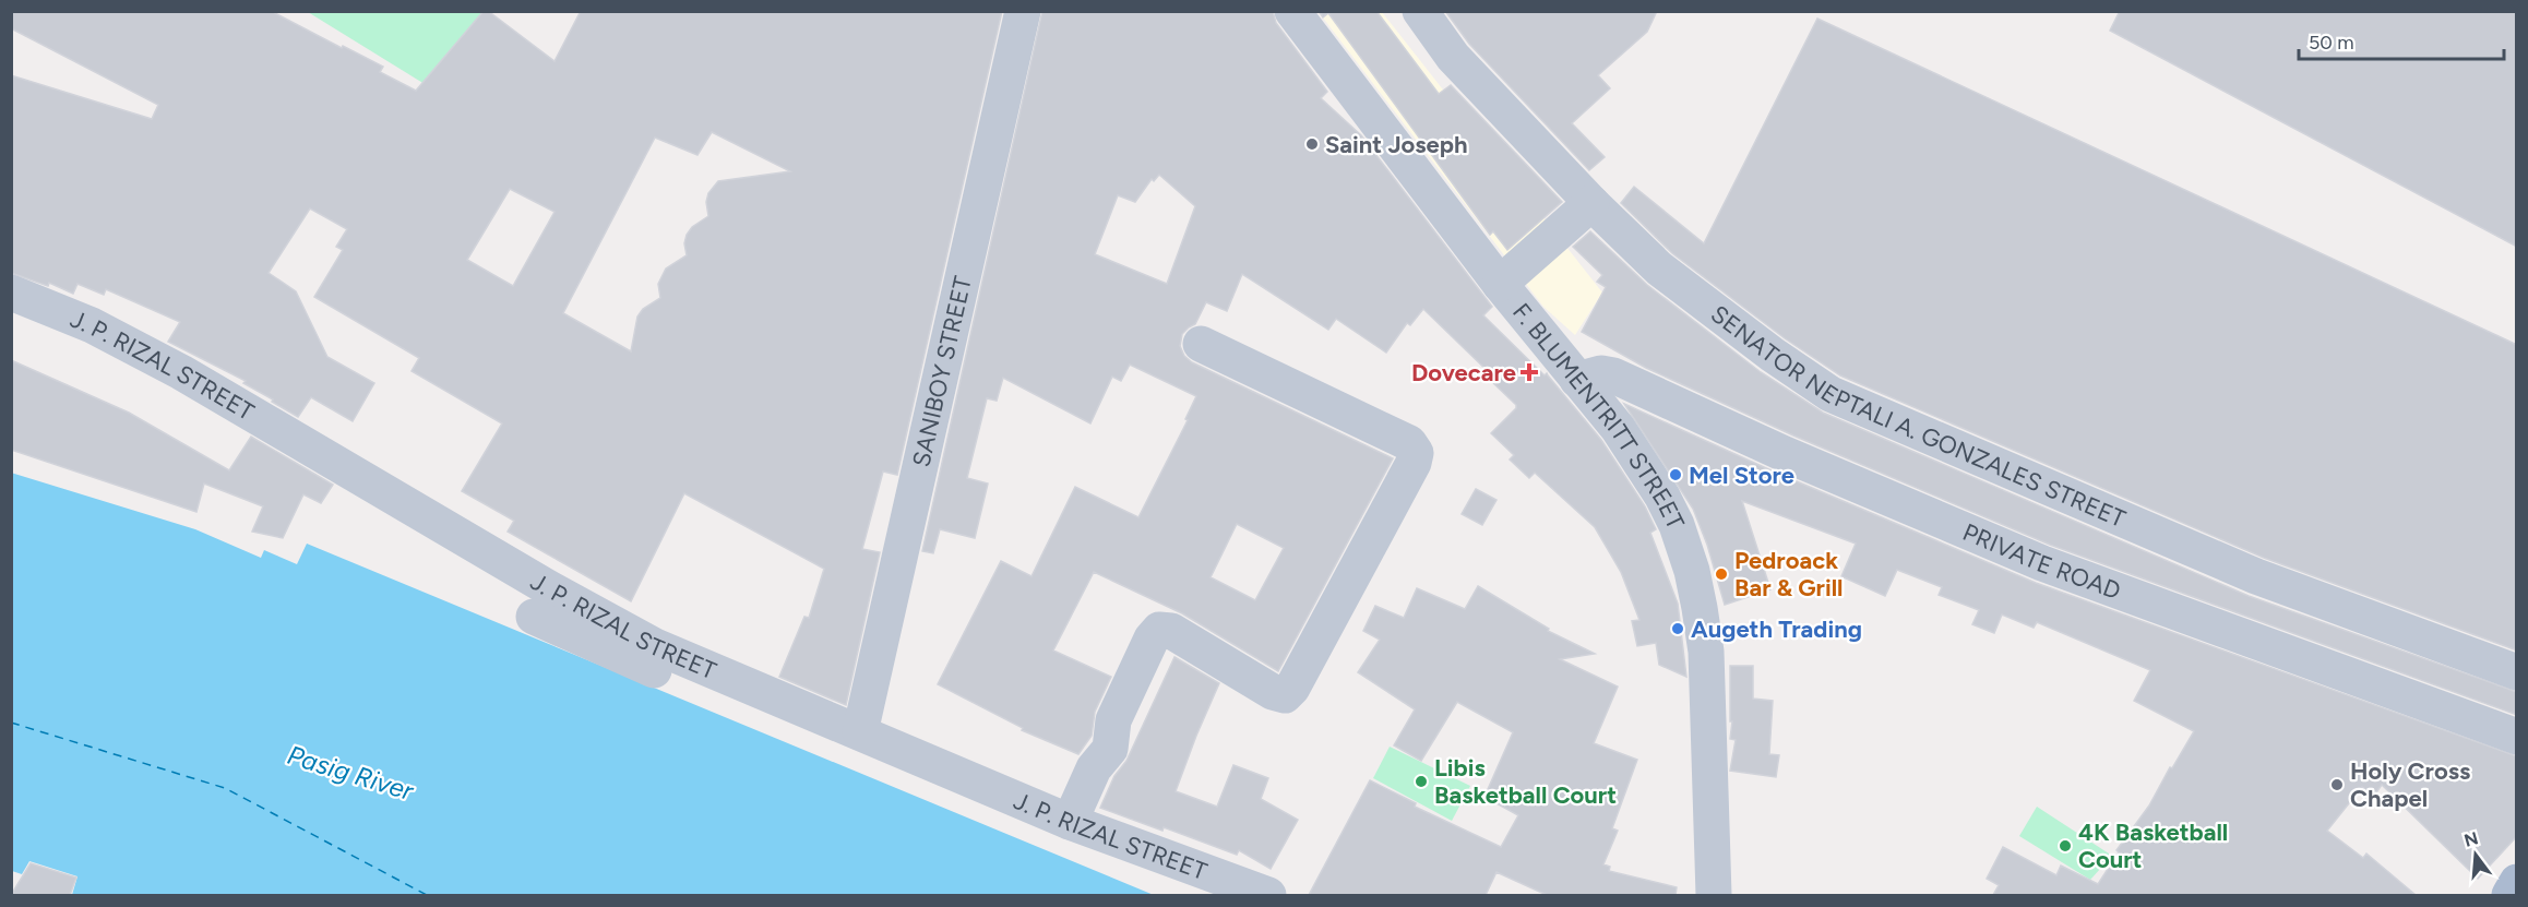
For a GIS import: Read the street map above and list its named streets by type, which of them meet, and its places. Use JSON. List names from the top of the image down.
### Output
{
  "streets": {
    "street": [
      "J. P. RIZAL STREET",
      "SANIBOY STREET",
      "SENATOR NEPTALI A. GONZALES STREET",
      "F. BLUMENTRITT STREET",
      "PRIVATE ROAD"
    ]
  },
  "crossings": [
    ["J. P. RIZAL STREET", "SANIBOY STREET"],
    ["F. BLUMENTRITT STREET", "PRIVATE ROAD"]
  ],
  "water": ["Pasig River"],
  "places": {
    "other": [
      "Saint Joseph",
      "Mel Store",
      "Pedroack Bar & Grill",
      "Augeth Trading",
      "Libis Basketball Court",
      "Holy Cross Chapel",
      "4K Basketball Court"
    ],
    "health": ["Dovecare"]
  },
  "scale_bar": "50 m",
  "north": "top"
}
